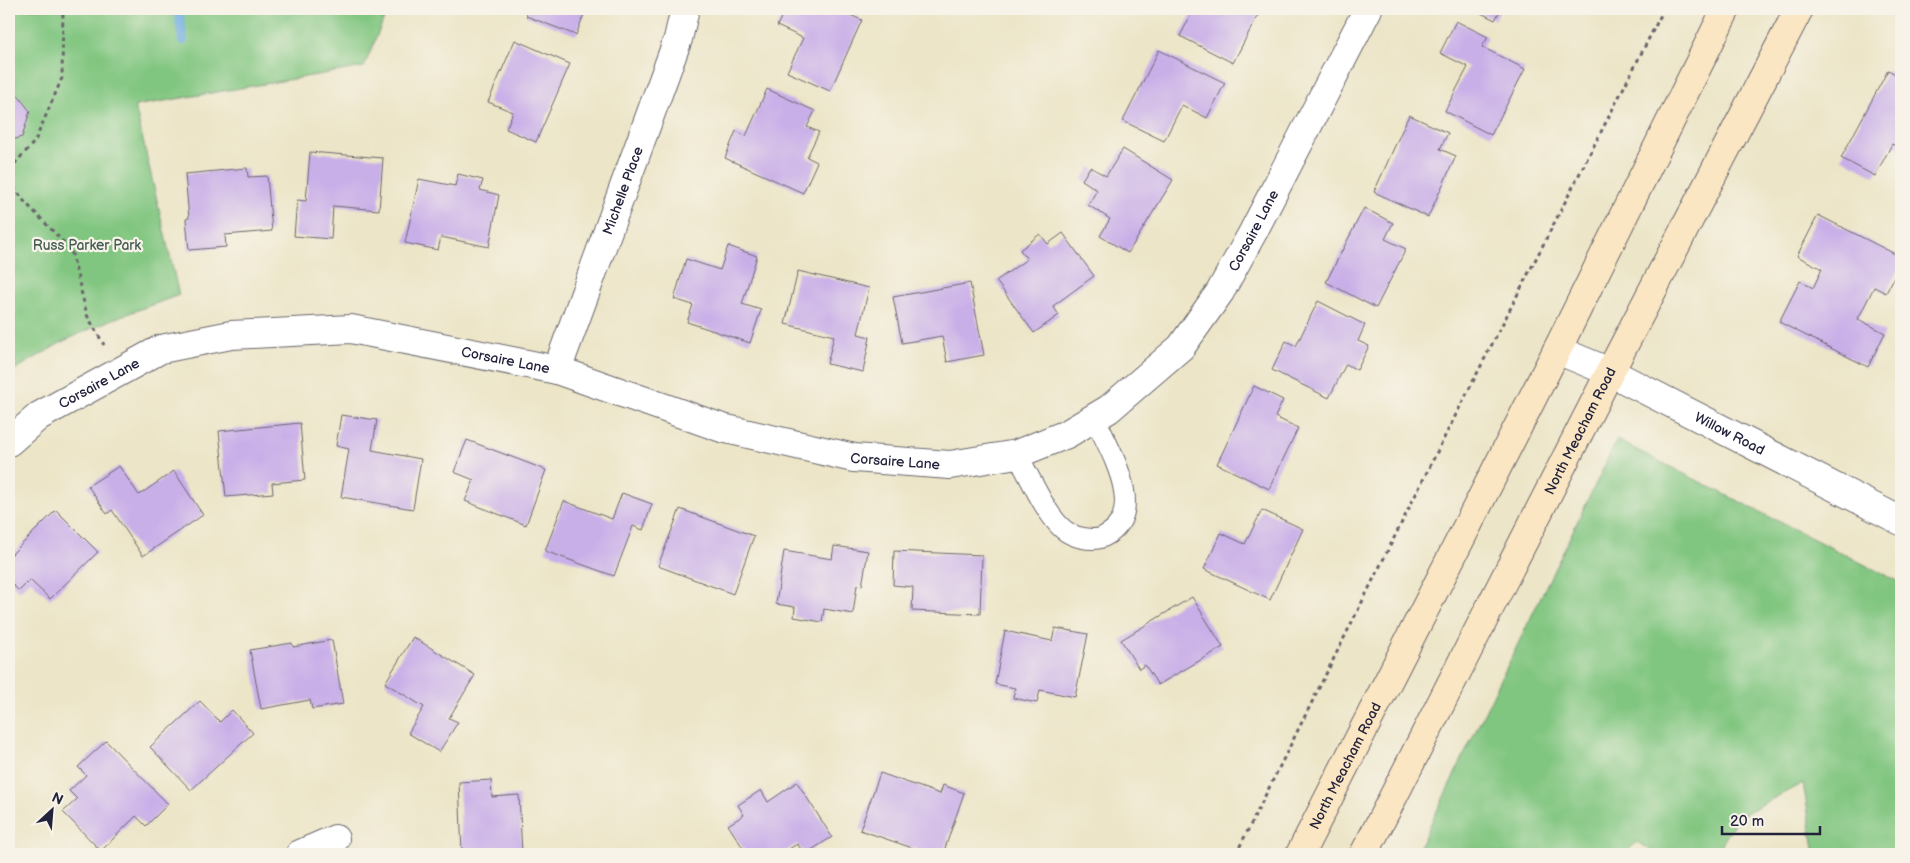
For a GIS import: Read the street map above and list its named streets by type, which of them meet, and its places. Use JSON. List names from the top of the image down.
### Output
{
  "streets": {
    "main road": ["North Meacham Road"],
    "street": ["Michelle Place", "Corsaire Lane", "Willow Road"]
  },
  "crossings": [
    ["Michelle Place", "Corsaire Lane"],
    ["North Meacham Road", "Willow Road"]
  ],
  "parks": ["Russ Parker Park"],
  "scale_bar": "20 m",
  "north": "top right"
}
